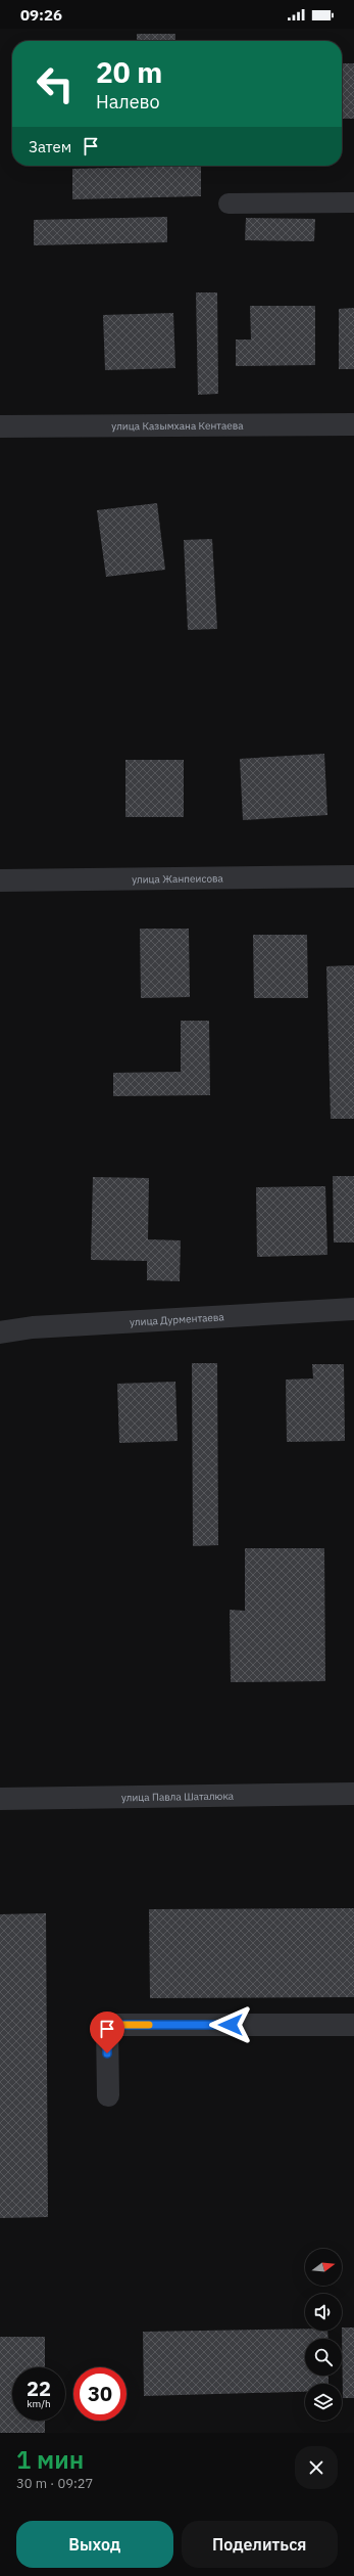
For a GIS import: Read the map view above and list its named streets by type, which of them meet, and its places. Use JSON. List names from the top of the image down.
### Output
{
  "streets": {
    "street": [
      "улица Казымхана Кентаева",
      "улица Жанпеисова",
      "улица Дурментаева",
      "улица Павла Шаталюка"
    ]
  },
  "north": "right",
  "page": {
    "status": "09:26",
    "turn": ["20 m", "Налево"],
    "then": "Затем",
    "speed": "22 km/h",
    "limit": "30",
    "heading": ["1 мин", "30 m · 09:27"],
    "buttons": ["Выход", "Поделиться"]
  }
}
